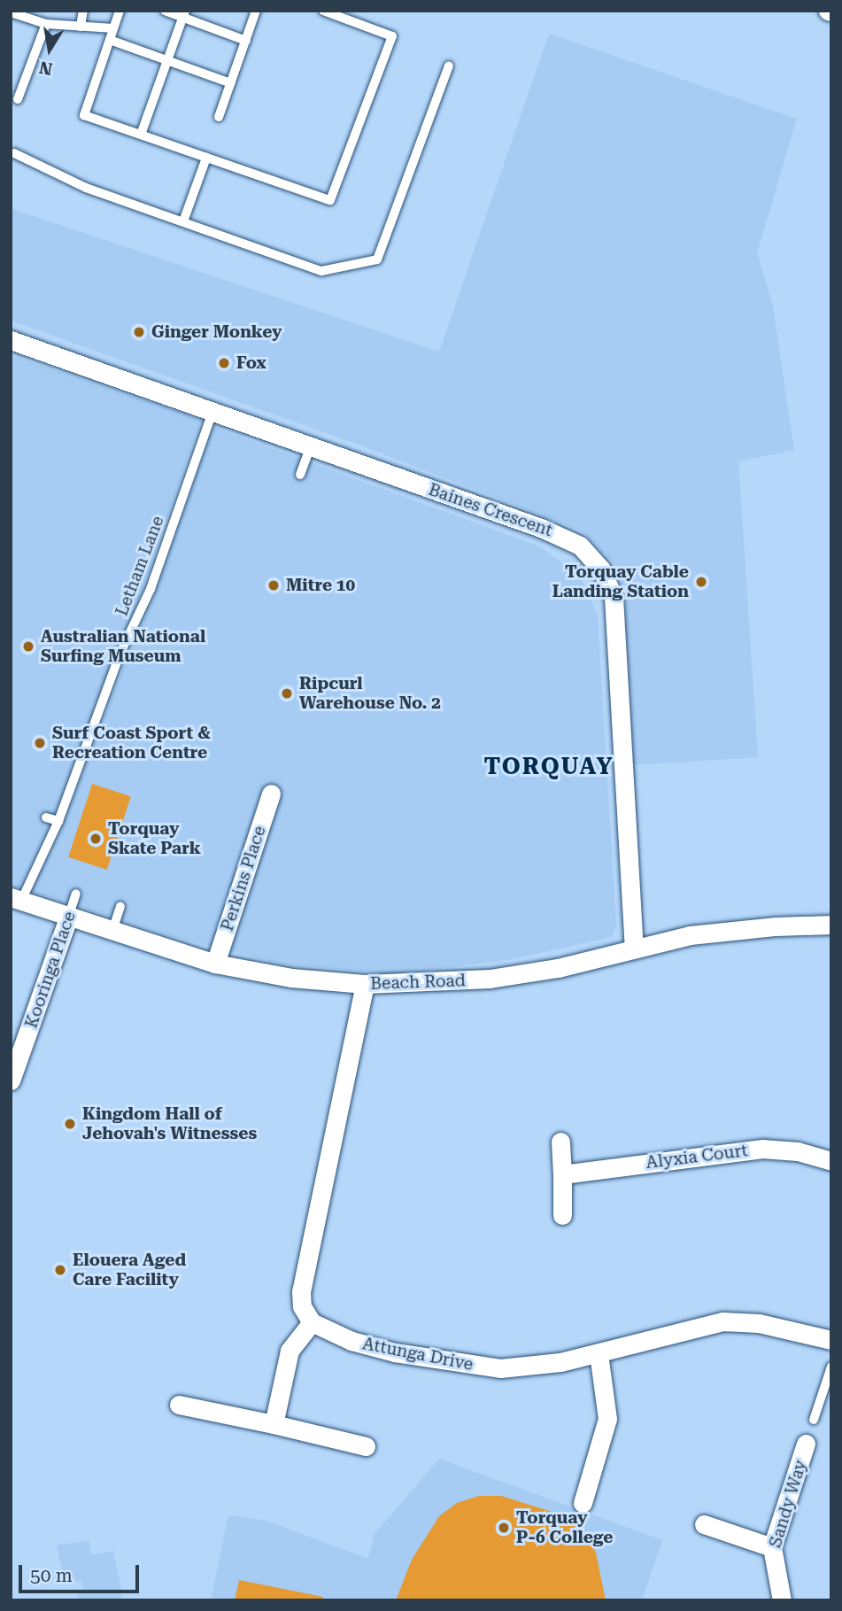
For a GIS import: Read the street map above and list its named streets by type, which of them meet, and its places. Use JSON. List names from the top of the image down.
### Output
{
  "streets": {
    "street": [
      "Baines Crescent",
      "Perkins Place",
      "Kooringa Place",
      "Beach Road",
      "Alyxia Court",
      "Attunga Drive",
      "Sandy Way"
    ],
    "lane": ["Letham Lane"]
  },
  "crossings": [
    ["Baines Crescent", "Letham Lane"],
    ["Baines Crescent", "Beach Road"],
    ["Letham Lane", "Beach Road"],
    ["Perkins Place", "Beach Road"],
    ["Kooringa Place", "Beach Road"]
  ],
  "districts": ["TORQUAY"],
  "places": [
    "Ginger Monkey",
    "Fox",
    "Torquay Cable Landing Station",
    "Mitre 10",
    "Australian National Surfing Museum",
    "Ripcurl Warehouse No. 2",
    "Surf Coast Sport & Recreation Centre",
    "Torquay Skate Park",
    "Kingdom Hall of Jehovah's Witnesses",
    "Elouera Aged Care Facility",
    "Torquay P-6 College"
  ],
  "scale_bar": "50 m",
  "north": "bottom"
}
